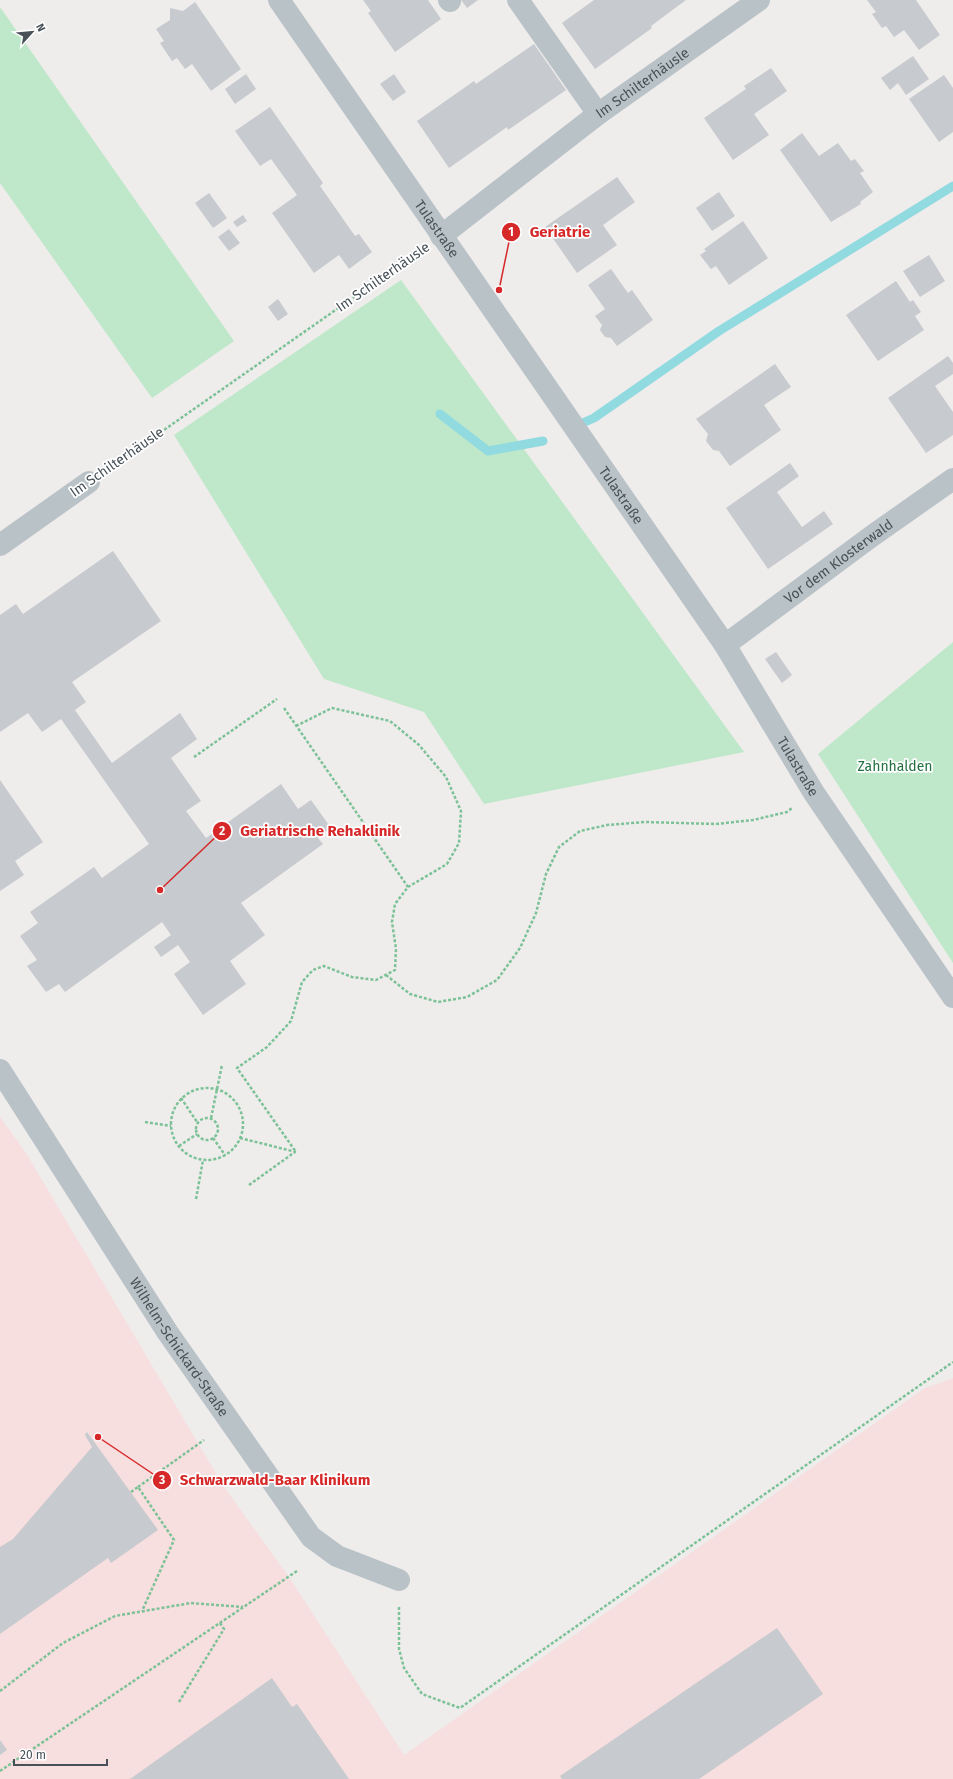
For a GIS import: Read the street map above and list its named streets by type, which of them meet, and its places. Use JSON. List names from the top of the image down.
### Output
{
  "streets": {
    "street": [
      "Im Schilterhäusle",
      "Tulastraße",
      "Vor dem Klosterwald",
      "Wilhelm-Schickard-Straße"
    ]
  },
  "crossings": [
    ["Im Schilterhäusle", "Tulastraße"],
    ["Tulastraße", "Vor dem Klosterwald"]
  ],
  "parks": ["Zahnhalden"],
  "places": ["Geriatrie", "Geriatrische Rehaklinik", "Schwarzwald-Baar Klinikum"],
  "scale_bar": "20 m",
  "north": "top right"
}
